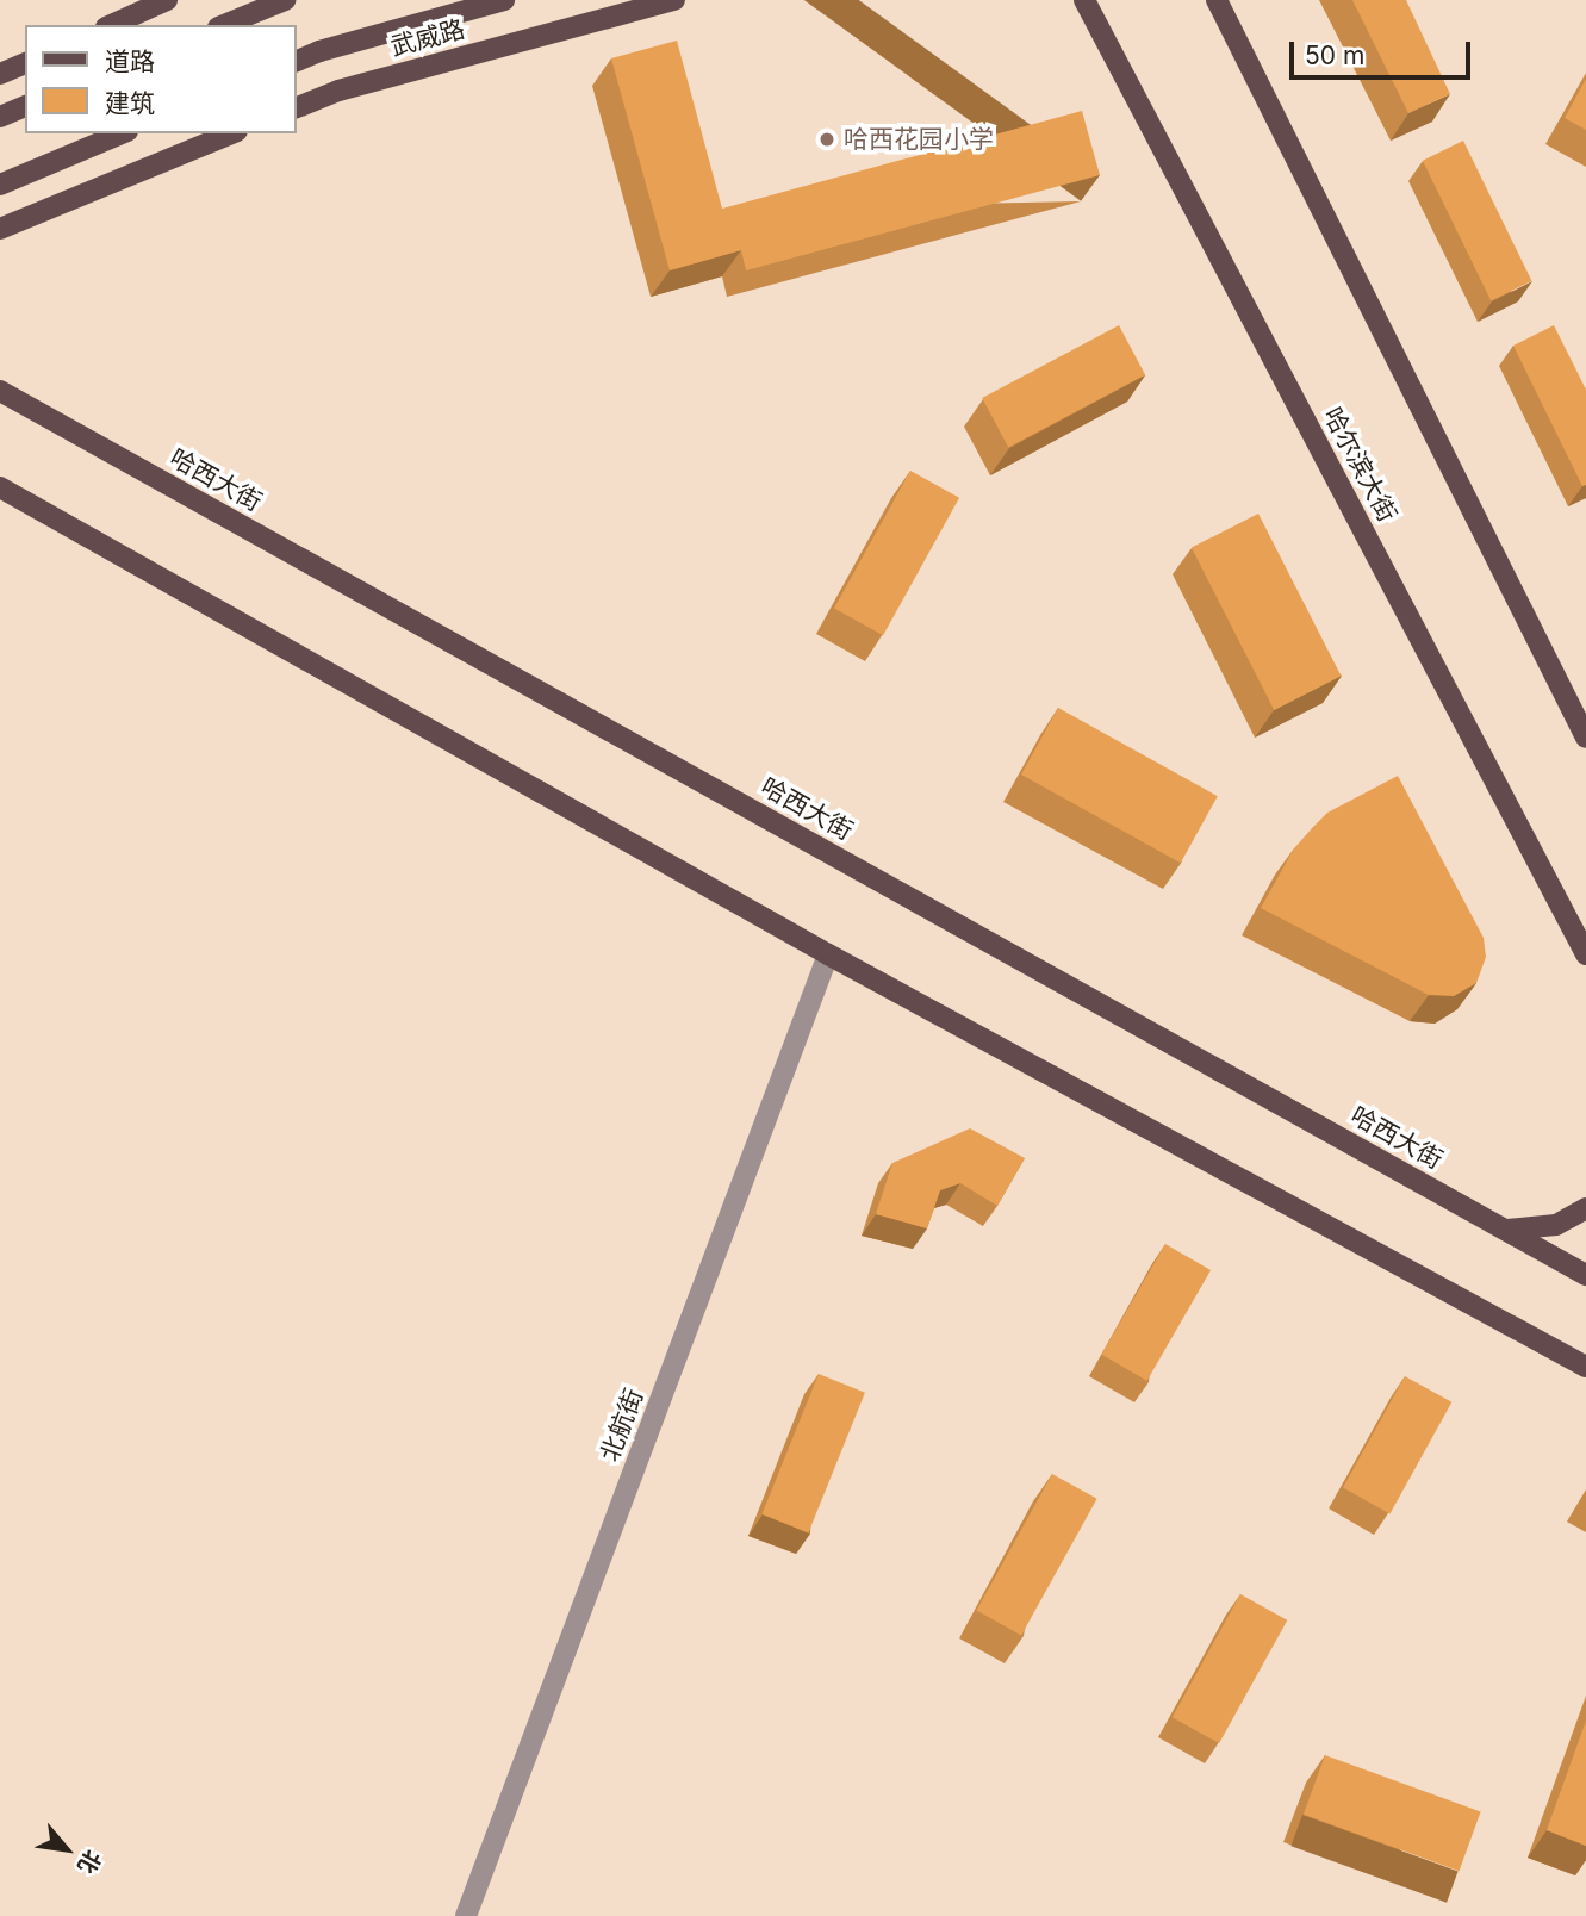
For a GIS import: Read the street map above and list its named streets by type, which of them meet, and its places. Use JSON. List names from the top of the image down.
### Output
{
  "streets": {
    "main road": ["武威路", "哈尔滨大街", "哈西大街"],
    "street": ["北航街"]
  },
  "places": ["哈西花园小学"],
  "legend": ["道路", "建筑"],
  "scale_bar": "50 m",
  "north": "bottom right"
}
